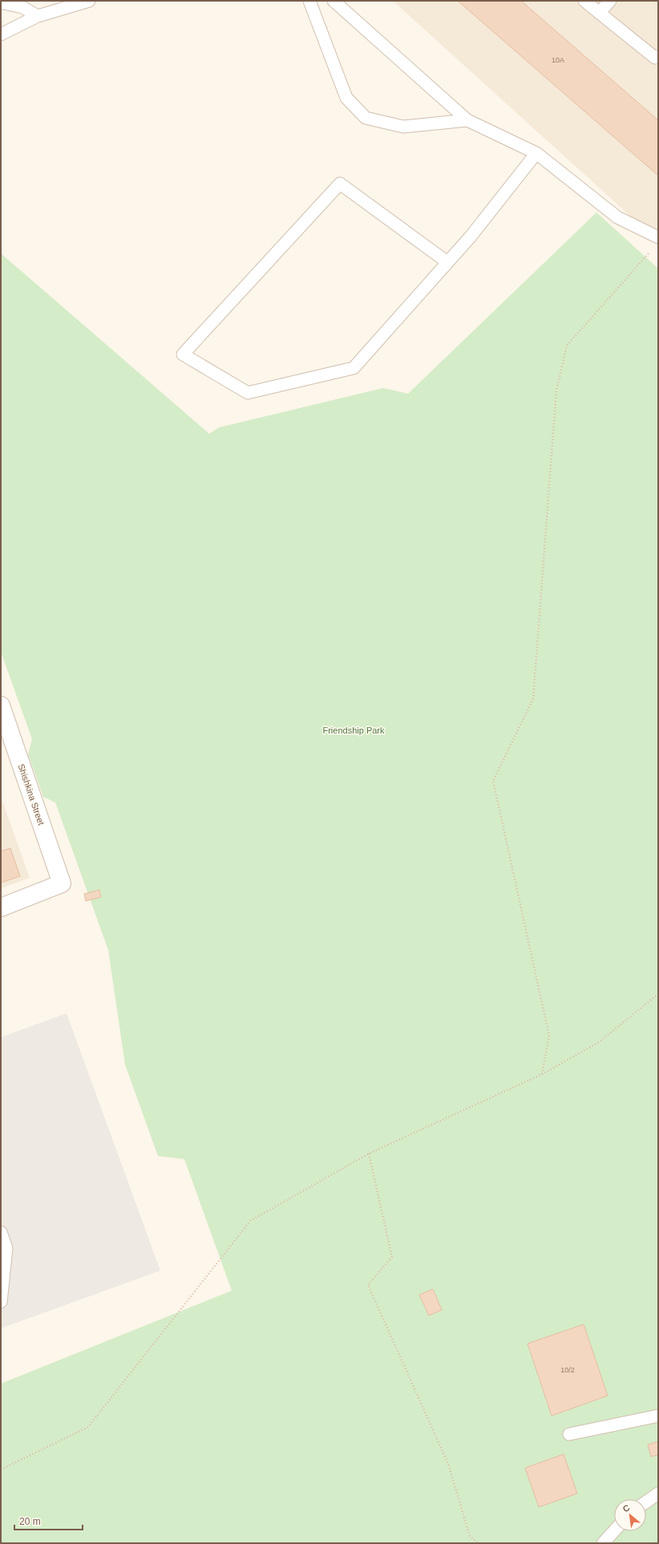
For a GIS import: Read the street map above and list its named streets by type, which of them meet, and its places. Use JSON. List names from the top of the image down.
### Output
{
  "streets": {
    "street": ["Shishkina Street"]
  },
  "parks": ["Friendship Park"],
  "house_numbers": ["10А", "10/2"],
  "scale_bar": "20 m",
  "north": "top left"
}
